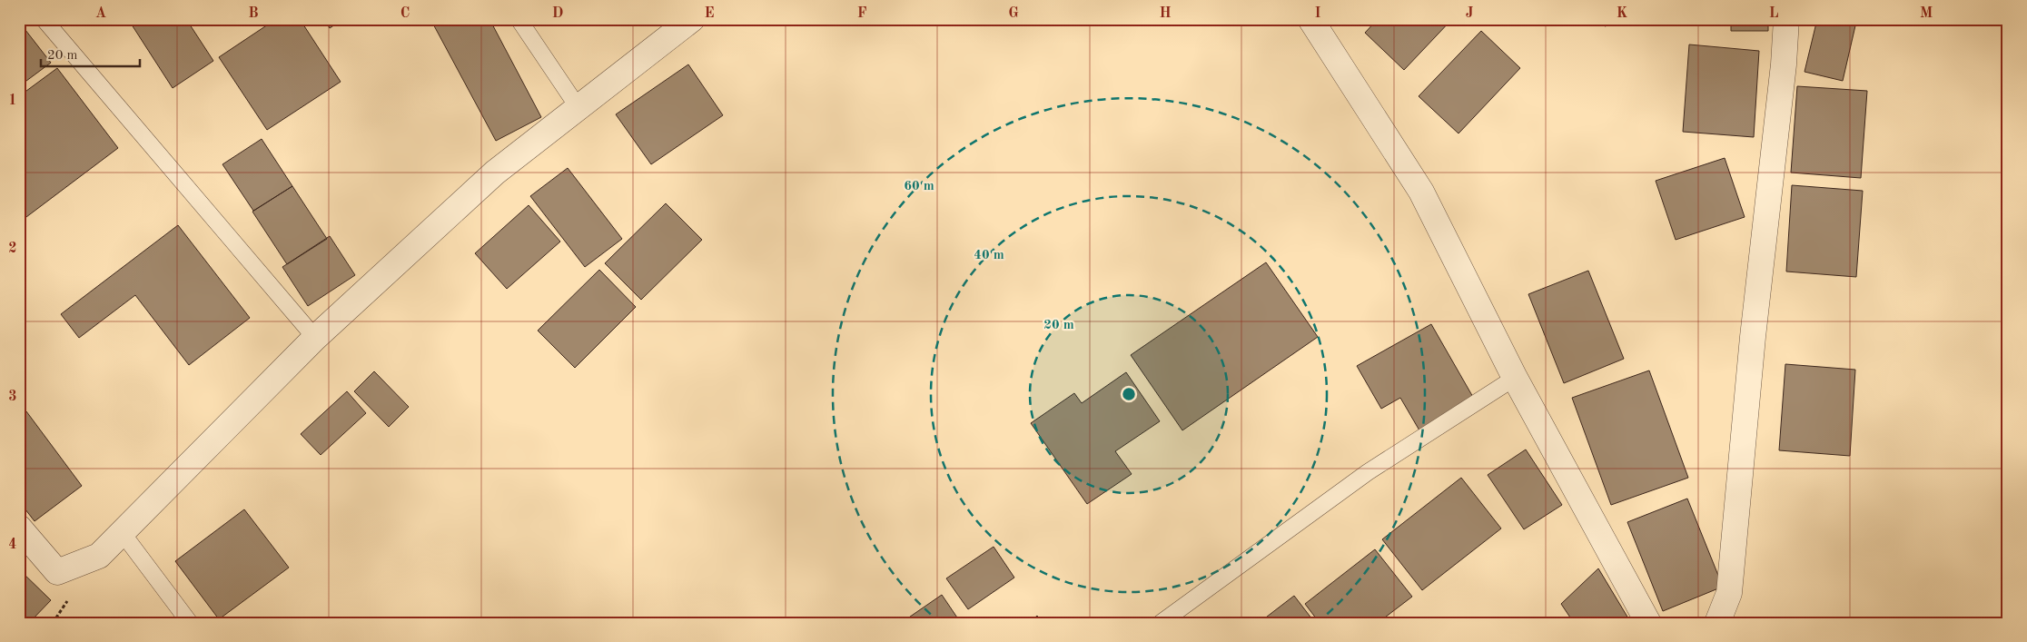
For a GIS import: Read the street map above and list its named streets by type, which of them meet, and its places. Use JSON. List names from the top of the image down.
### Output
{
  "scale_bar": "20 m",
  "grid": {
    "columns": [
      "A",
      "B",
      "C",
      "D",
      "E",
      "F",
      "G",
      "H",
      "I",
      "J",
      "K",
      "L",
      "M"
    ],
    "rows": [
      "1",
      "2",
      "3",
      "4"
    ]
  },
  "rings": ["60 m", "40 m", "20 m"]
}
